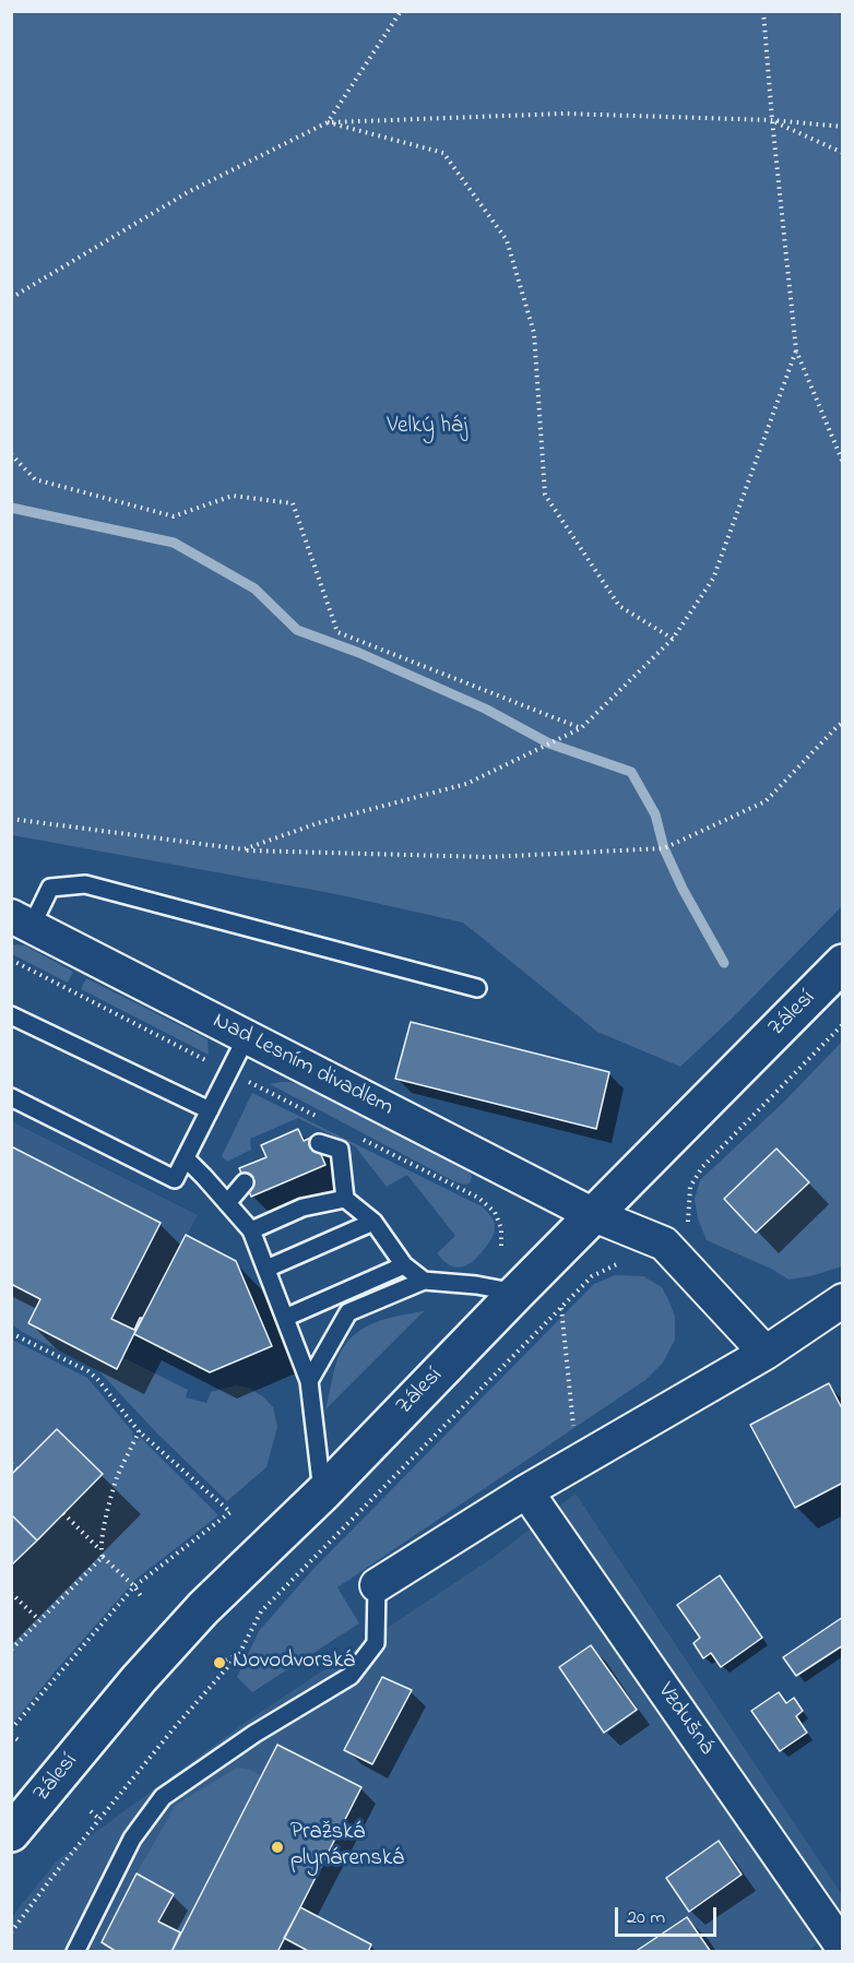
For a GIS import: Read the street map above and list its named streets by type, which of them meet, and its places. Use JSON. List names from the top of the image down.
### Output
{
  "streets": {
    "main road": ["Zálesí"],
    "street": ["Nad Lesním divadlem", "Vzdušná"]
  },
  "crossings": [
    ["Zálesí", "Nad Lesním divadlem"]
  ],
  "parks": ["Velký háj"],
  "places": ["Novodvorská", "Pražská plynárenská"],
  "scale_bar": "20 m"
}
